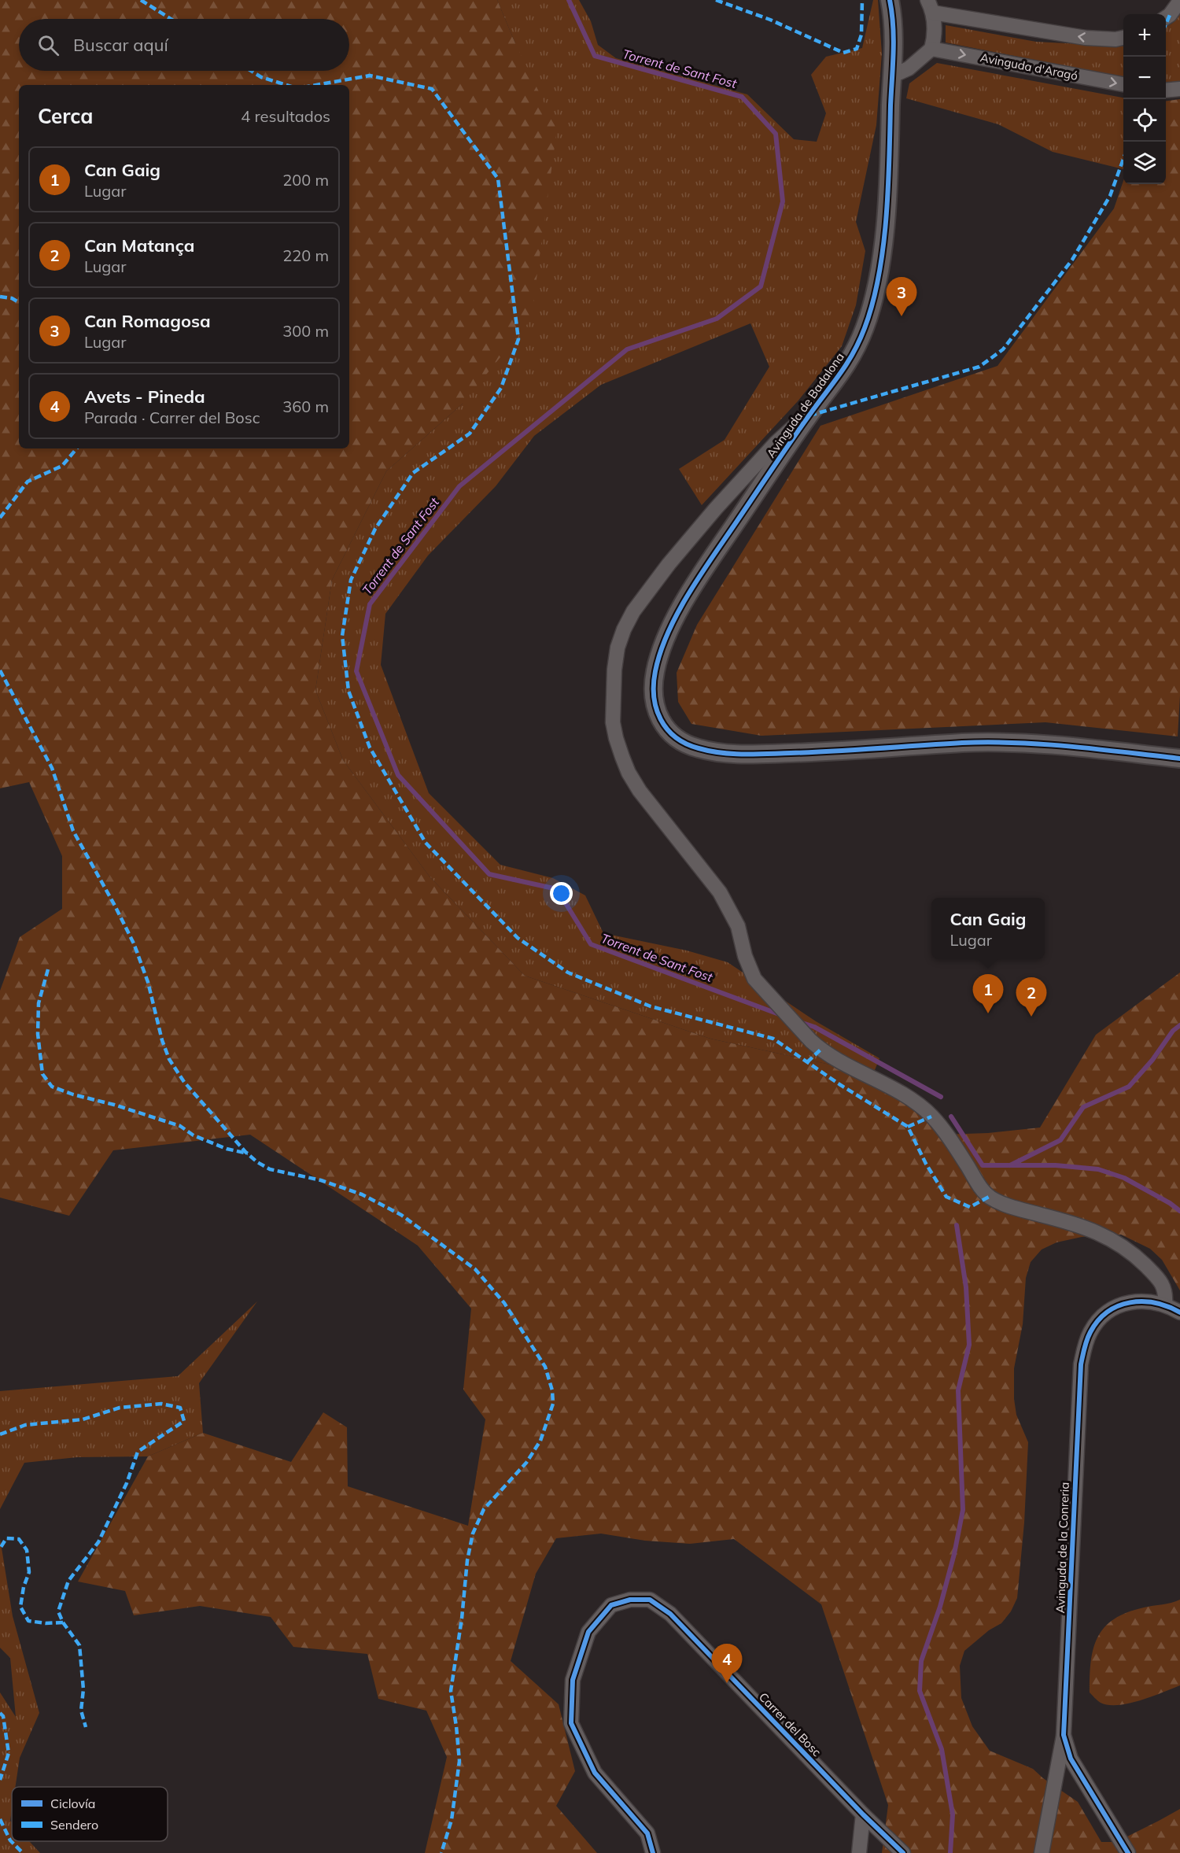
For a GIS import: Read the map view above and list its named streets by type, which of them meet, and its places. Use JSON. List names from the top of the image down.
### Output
{
  "streets": {
    "street": [
      "Avinguda d'Aragó",
      "Avinguda de Badalona",
      "Avinguda de la Conreria",
      "Carrer del Bosc"
    ]
  },
  "water": ["Torrent de Sant Fost"],
  "legend": ["Ciclovía", "Sendero"],
  "page": {
    "map_buttons": ["+", "−"],
    "search": "Buscar aquí",
    "heading": ["Cerca", "4 resultados"],
    "list": [
      {
        "mark": "1",
        "name": "Can Gaig",
        "note": "Lugar",
        "value": "200 m"
      },
      {
        "mark": "2",
        "name": "Can Matança",
        "note": "Lugar",
        "value": "220 m"
      },
      {
        "mark": "3",
        "name": "Can Romagosa",
        "note": "Lugar",
        "value": "300 m"
      },
      {
        "mark": "4",
        "name": "Avets - Pineda",
        "note": "Parada · Carrer del Bosc",
        "value": "360 m"
      }
    ],
    "pins": [
      "3",
      "1",
      "2",
      "4"
    ],
    "popup": ["Can Gaig", "Lugar"]
  }
}
